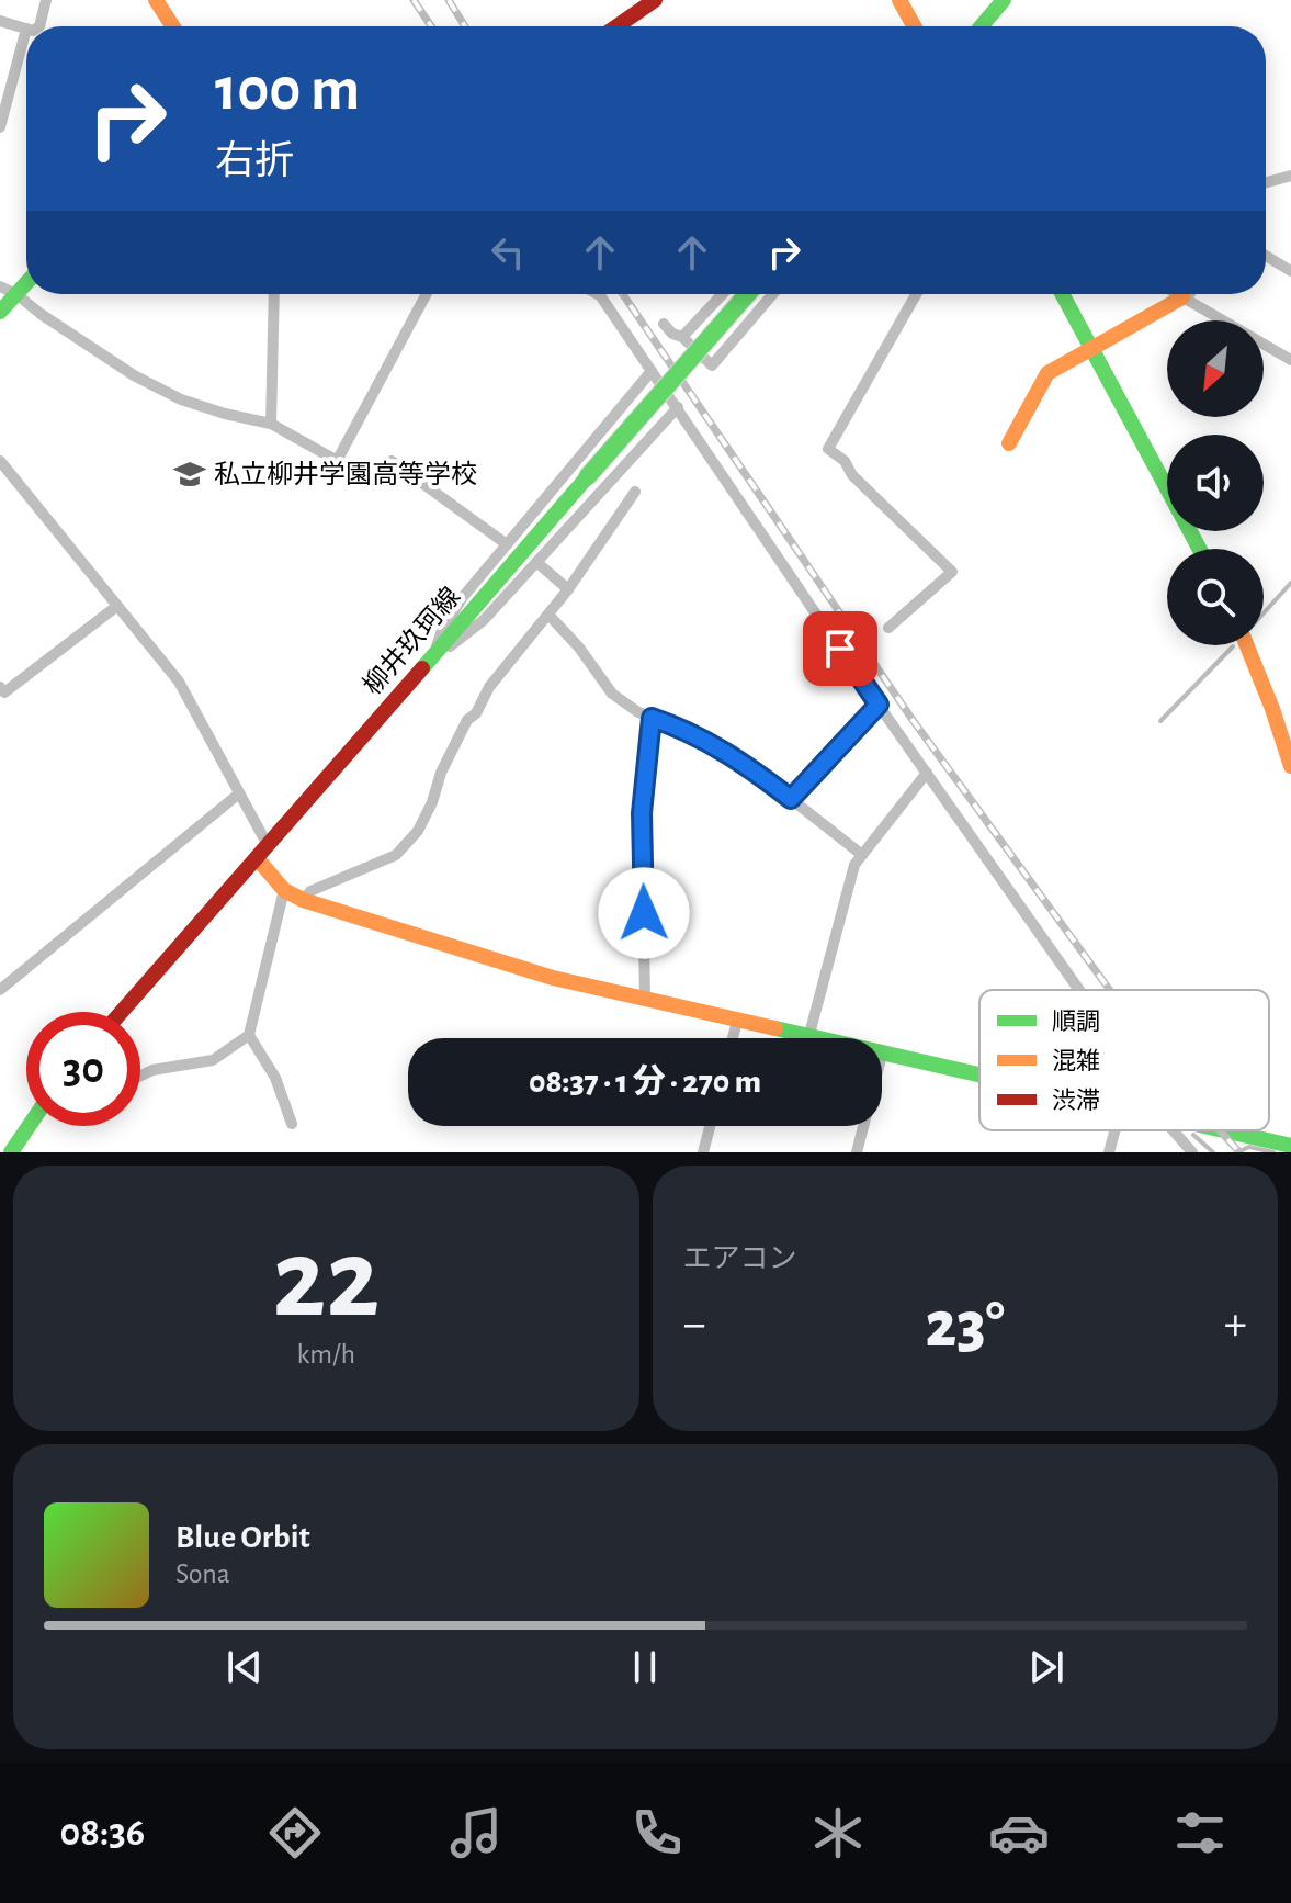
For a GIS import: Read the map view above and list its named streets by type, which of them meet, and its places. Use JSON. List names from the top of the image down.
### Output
{
  "streets": {
    "main road": ["柳井玖珂線"]
  },
  "places": {
    "school or university": ["私立柳井学園高等学校"]
  },
  "legend": ["順調", "混雑", "渋滞"],
  "north": "bottom left",
  "page": {
    "turn": ["100 m", "右折"],
    "limit": "30",
    "trip": "08:37 · 1 分 · 270 m",
    "tile": [
      ["22", "km/h"],
      "エアコン"
    ],
    "heat": ["−", "23°", "+"],
    "song": ["Blue Orbit", "Sona"],
    "tabs": "08:36"
  }
}
